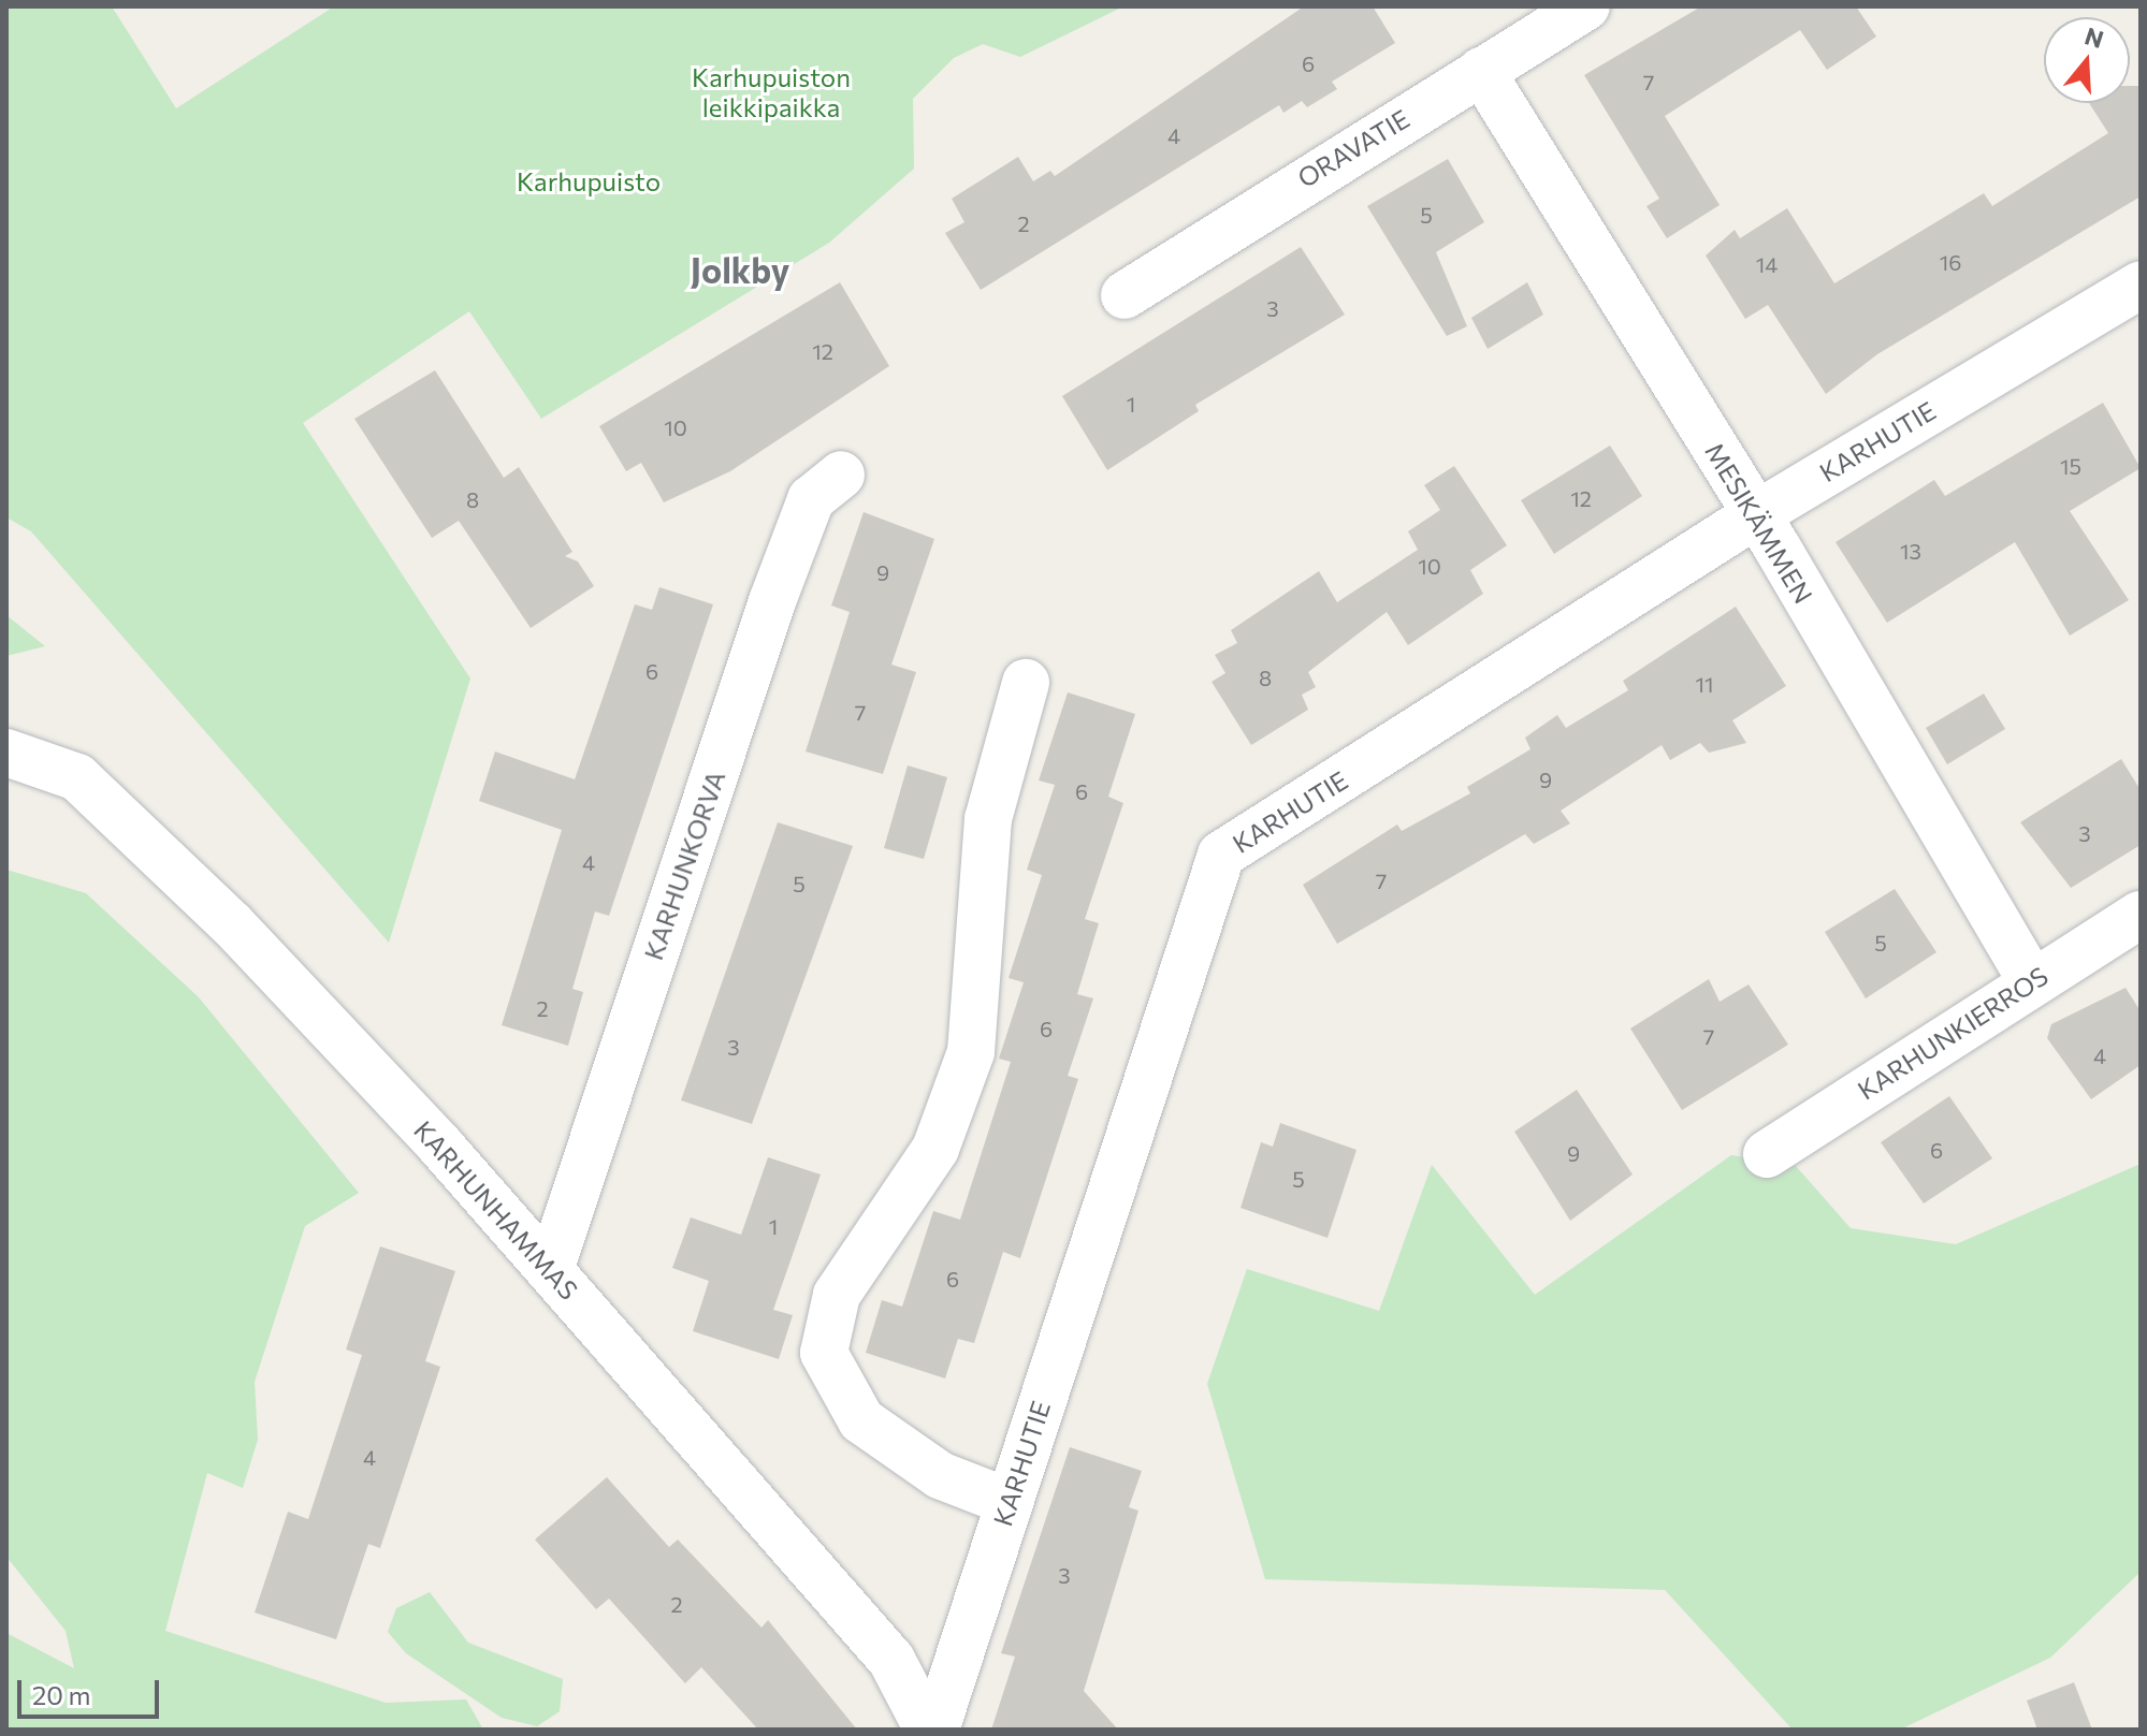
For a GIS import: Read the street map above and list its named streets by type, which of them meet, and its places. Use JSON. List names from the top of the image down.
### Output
{
  "streets": {
    "street": [
      "ORAVATIE",
      "KARHUTIE",
      "MESIKÄMMEN",
      "KARHUNKORVA",
      "KARHUNKIERROS",
      "KARHUNHAMMAS"
    ]
  },
  "crossings": [
    ["ORAVATIE", "MESIKÄMMEN"],
    ["KARHUTIE", "MESIKÄMMEN"],
    ["MESIKÄMMEN", "KARHUNKIERROS"],
    ["KARHUNKORVA", "KARHUNHAMMAS"]
  ],
  "districts": ["Jolkby"],
  "parks": ["Karhupuiston leikkipaikka", "Karhupuisto"],
  "house_numbers": [
    "6",
    "7",
    "4",
    "5",
    "2",
    "16",
    "14",
    "3",
    "12",
    "1",
    "10",
    "15",
    "12",
    "8",
    "13",
    "10",
    "9",
    "6",
    "8",
    "11",
    "7",
    "9",
    "6",
    "3",
    "4",
    "7",
    "5",
    "5",
    "2",
    "6",
    "7",
    "3",
    "4",
    "6",
    "9",
    "5",
    "1",
    "6",
    "4",
    "3",
    "2"
  ],
  "scale_bar": "20 m",
  "north": "top"
}
